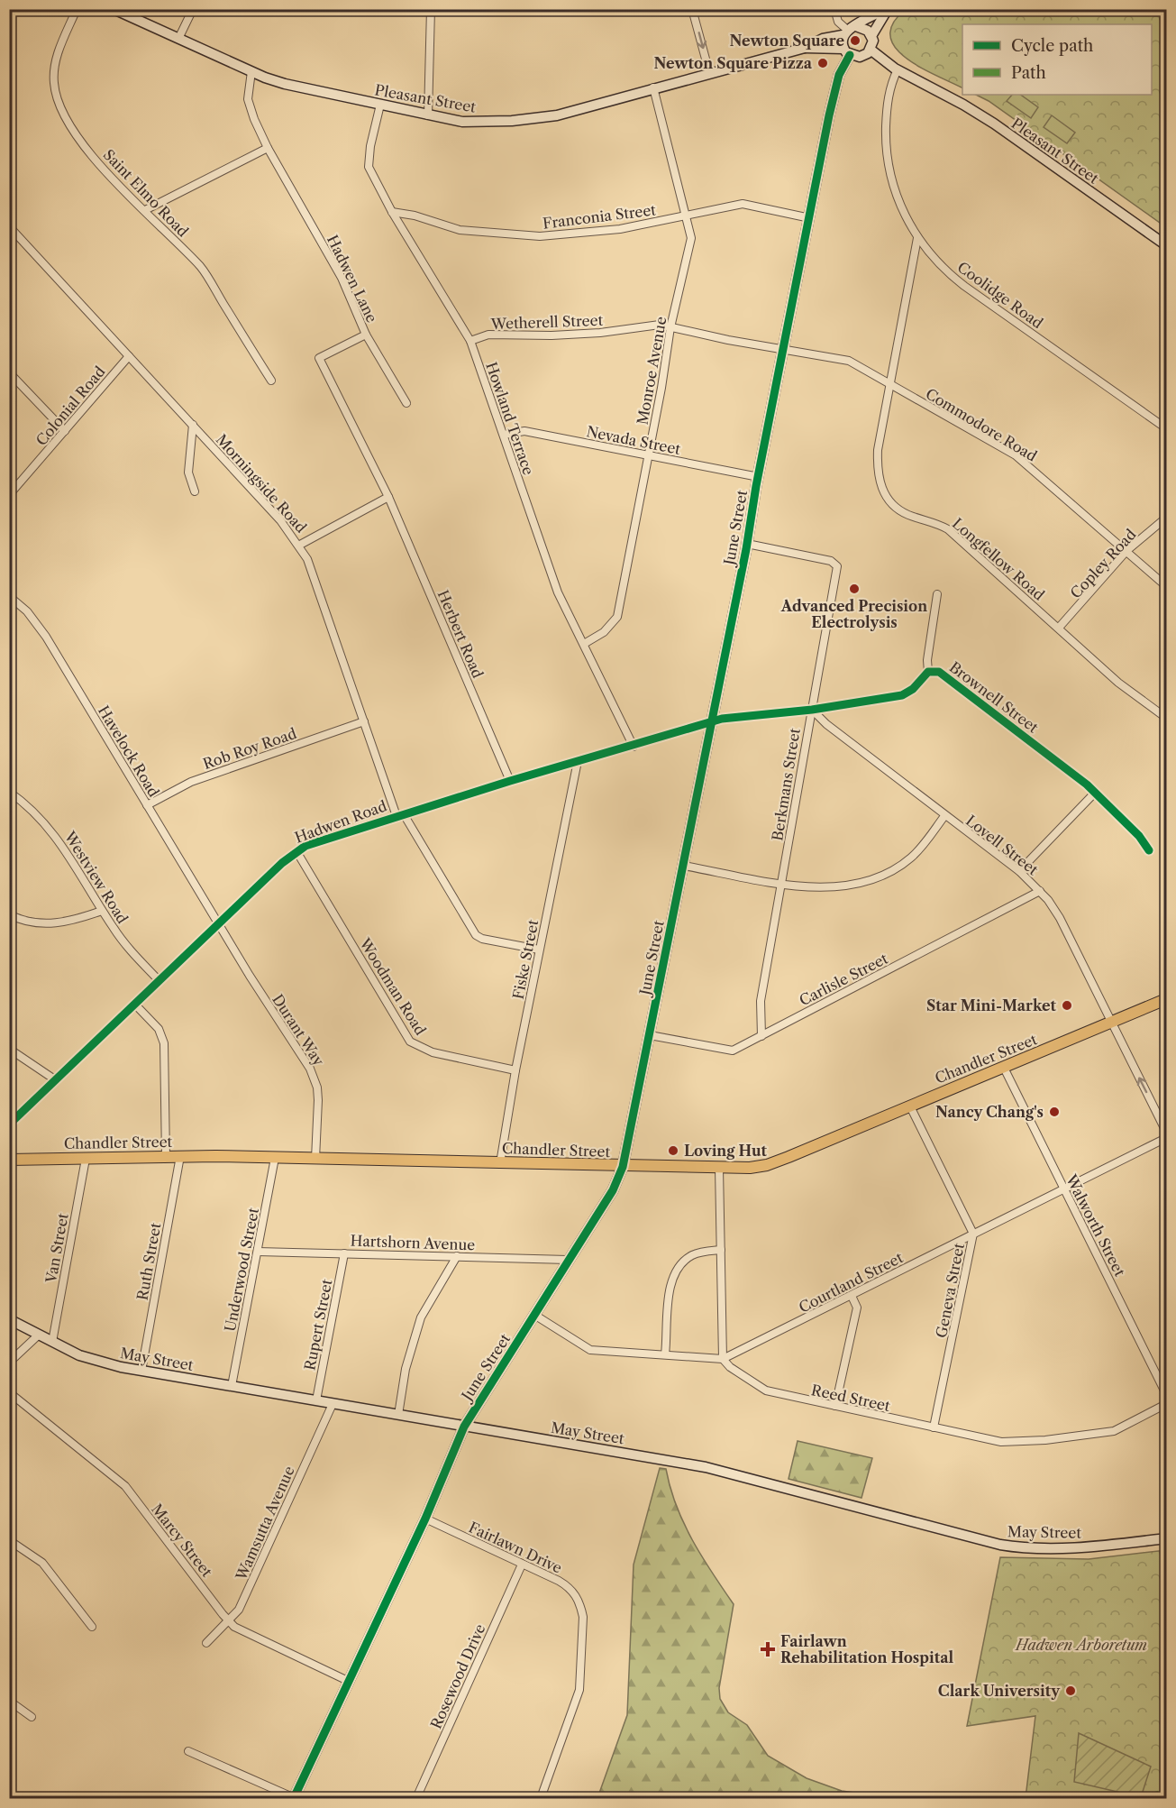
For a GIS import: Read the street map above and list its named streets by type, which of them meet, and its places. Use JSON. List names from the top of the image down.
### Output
{
  "streets": {
    "main road": ["Chandler Street"],
    "street": [
      "Pleasant Street",
      "Saint Elmo Road",
      "Franconia Street",
      "Hadwen Lane",
      "Coolidge Road",
      "Wetherell Street",
      "Monroe Avenue",
      "Colonial Road",
      "Howland Terrace",
      "Commodore Road",
      "Nevada Street",
      "Morningside Road",
      "June Street",
      "Longfellow Road",
      "Copley Road",
      "Herbert Road",
      "Brownell Street",
      "Rob Roy Road",
      "Havelock Road",
      "Berkmans Street",
      "Hadwen Road",
      "Lovell Street",
      "Westview Road",
      "Fiske Street",
      "Carlisle Street",
      "Woodman Road",
      "Durant Way",
      "Walworth Street",
      "Hartshorn Avenue",
      "Van Street",
      "Ruth Street",
      "Underwood Street",
      "Courtland Street",
      "Geneva Street",
      "Rupert Street",
      "May Street",
      "Reed Street",
      "Wamsutta Avenue",
      "Marcy Street",
      "Fairlawn Drive",
      "Rosewood Drive"
    ]
  },
  "crossings": [
    ["Pleasant Street", "Hadwen Lane"],
    ["Pleasant Street", "Coolidge Road"],
    ["Pleasant Street", "Monroe Avenue"],
    ["Pleasant Street", "Howland Terrace"],
    ["Pleasant Street", "June Street"],
    ["Franconia Street", "Monroe Avenue"],
    ["Franconia Street", "Howland Terrace"],
    ["Franconia Street", "June Street"],
    ["Hadwen Lane", "Herbert Road"],
    ["Coolidge Road", "Longfellow Road"],
    ["Wetherell Street", "Monroe Avenue"],
    ["Wetherell Street", "Howland Terrace"],
    ["Wetherell Street", "Commodore Road"],
    ["Wetherell Street", "June Street"],
    ["Monroe Avenue", "Howland Terrace"],
    ["Monroe Avenue", "Nevada Street"],
    ["Colonial Road", "Morningside Road"],
    ["Howland Terrace", "Nevada Street"],
    ["Howland Terrace", "Hadwen Road"],
    ["Commodore Road", "June Street"],
    ["Commodore Road", "Longfellow Road"],
    ["Commodore Road", "Copley Road"],
    ["Nevada Street", "June Street"],
    ["Morningside Road", "Rob Roy Road"],
    ["Morningside Road", "Hadwen Road"],
    ["Morningside Road", "Fiske Street"],
    ["June Street", "Brownell Street"],
    ["June Street", "Berkmans Street"],
    ["June Street", "Hadwen Road"],
    ["June Street", "Carlisle Street"],
    ["June Street", "Chandler Street"],
    ["June Street", "Hartshorn Avenue"],
    ["June Street", "Courtland Street"],
    ["June Street", "May Street"],
    ["June Street", "Marcy Street"],
    ["June Street", "Fairlawn Drive"],
    ["Longfellow Road", "Copley Road"],
    ["Herbert Road", "Hadwen Road"],
    ["Brownell Street", "Berkmans Street"],
    ["Brownell Street", "Hadwen Road"],
    ["Brownell Street", "Lovell Street"],
    ["Rob Roy Road", "Havelock Road"],
    ["Havelock Road", "Hadwen Road"],
    ["Havelock Road", "Durant Way"],
    ["Berkmans Street", "Lovell Street"],
    ["Berkmans Street", "Carlisle Street"],
    ["Hadwen Road", "Westview Road"],
    ["Hadwen Road", "Fiske Street"],
    ["Hadwen Road", "Woodman Road"],
    ["Hadwen Road", "Durant Way"],
    ["Lovell Street", "Carlisle Street"],
    ["Lovell Street", "Chandler Street"],
    ["Fiske Street", "Woodman Road"],
    ["Fiske Street", "Chandler Street"],
    ["Durant Way", "Chandler Street"],
    ["Chandler Street", "Walworth Street"],
    ["Chandler Street", "Van Street"],
    ["Chandler Street", "Ruth Street"],
    ["Chandler Street", "Underwood Street"],
    ["Chandler Street", "Geneva Street"],
    ["Walworth Street", "Courtland Street"],
    ["Hartshorn Avenue", "Underwood Street"],
    ["Hartshorn Avenue", "Rupert Street"],
    ["Van Street", "May Street"],
    ["Ruth Street", "May Street"],
    ["Underwood Street", "May Street"],
    ["Courtland Street", "Geneva Street"],
    ["Courtland Street", "Reed Street"],
    ["Geneva Street", "Reed Street"],
    ["Rupert Street", "May Street"],
    ["May Street", "Wamsutta Avenue"],
    ["Wamsutta Avenue", "Marcy Street"],
    ["Fairlawn Drive", "Rosewood Drive"]
  ],
  "parks": ["Hadwen Arboretum"],
  "places": {
    "other": [
      "Newton Square",
      "Newton Square Pizza",
      "Advanced Precision Electrolysis",
      "Star Mini-Market",
      "Nancy Chang's",
      "Loving Hut",
      "Clark University"
    ],
    "health": ["Fairlawn Rehabilitation Hospital"]
  },
  "legend": ["Cycle path", "Path"]
}
